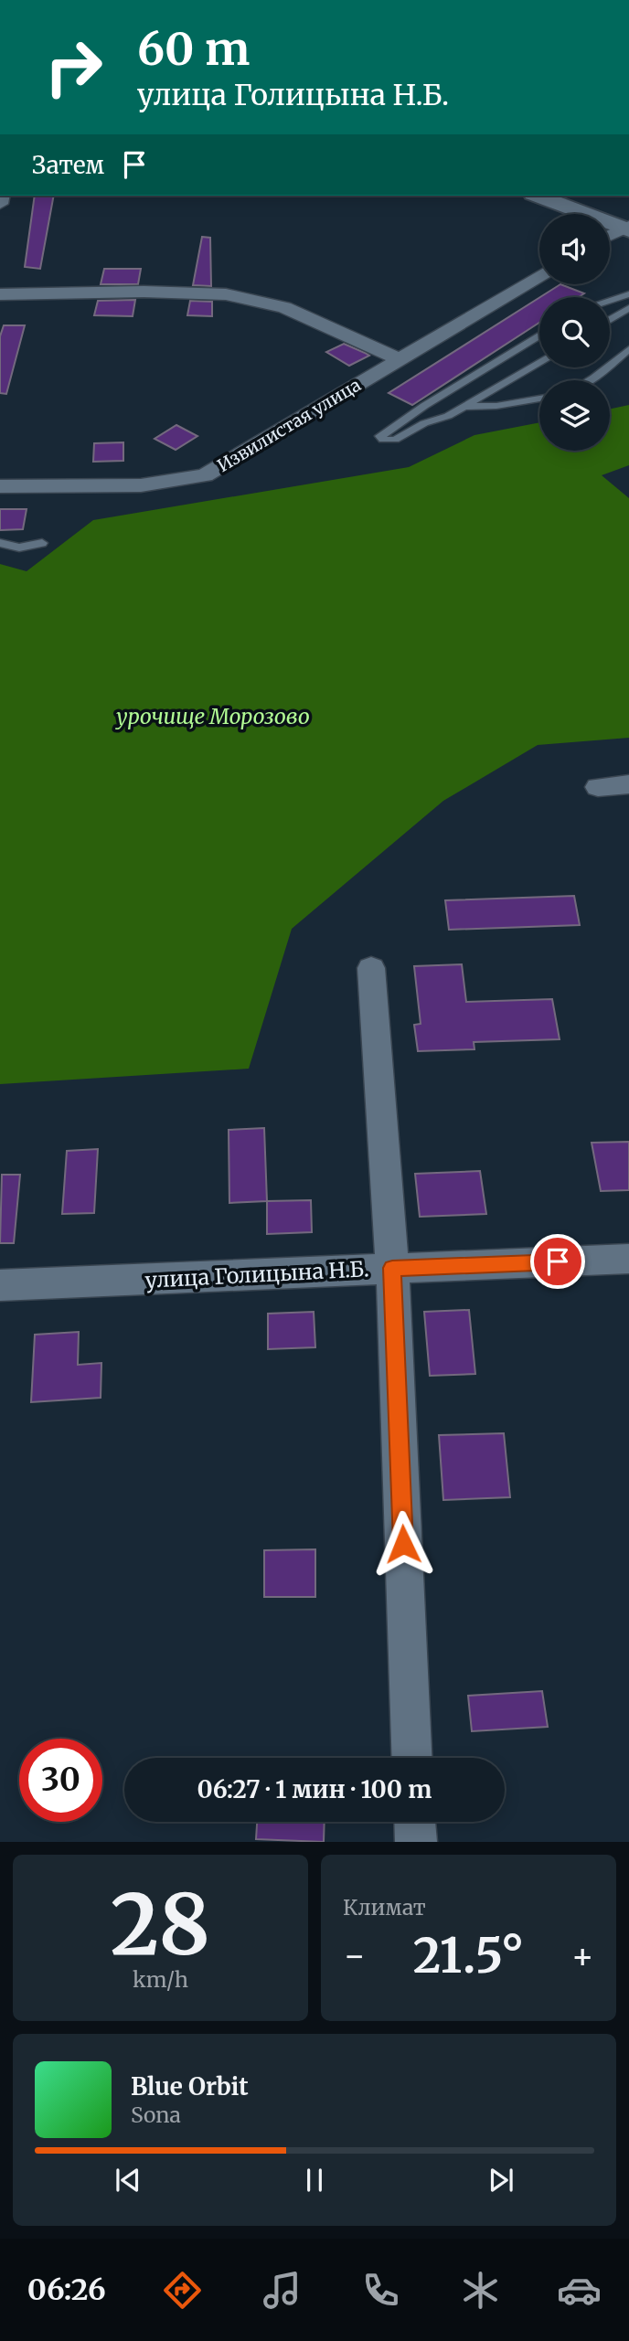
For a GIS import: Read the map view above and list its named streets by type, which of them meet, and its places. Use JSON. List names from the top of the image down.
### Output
{
  "streets": {
    "street": ["Извилистая улица", "улица Голицына Н.Б."]
  },
  "parks": ["урочище Морозово"],
  "page": {
    "turn": ["60 m", "улица Голицына Н.Б."],
    "then": "Затем",
    "limit": "30",
    "trip": "06:27 · 1 мин · 100 m",
    "tile": [
      ["28", "km/h"],
      "Климат"
    ],
    "heat": ["−", "21.5°", "+"],
    "song": ["Blue Orbit", "Sona"],
    "tabs": "06:26"
  }
}
